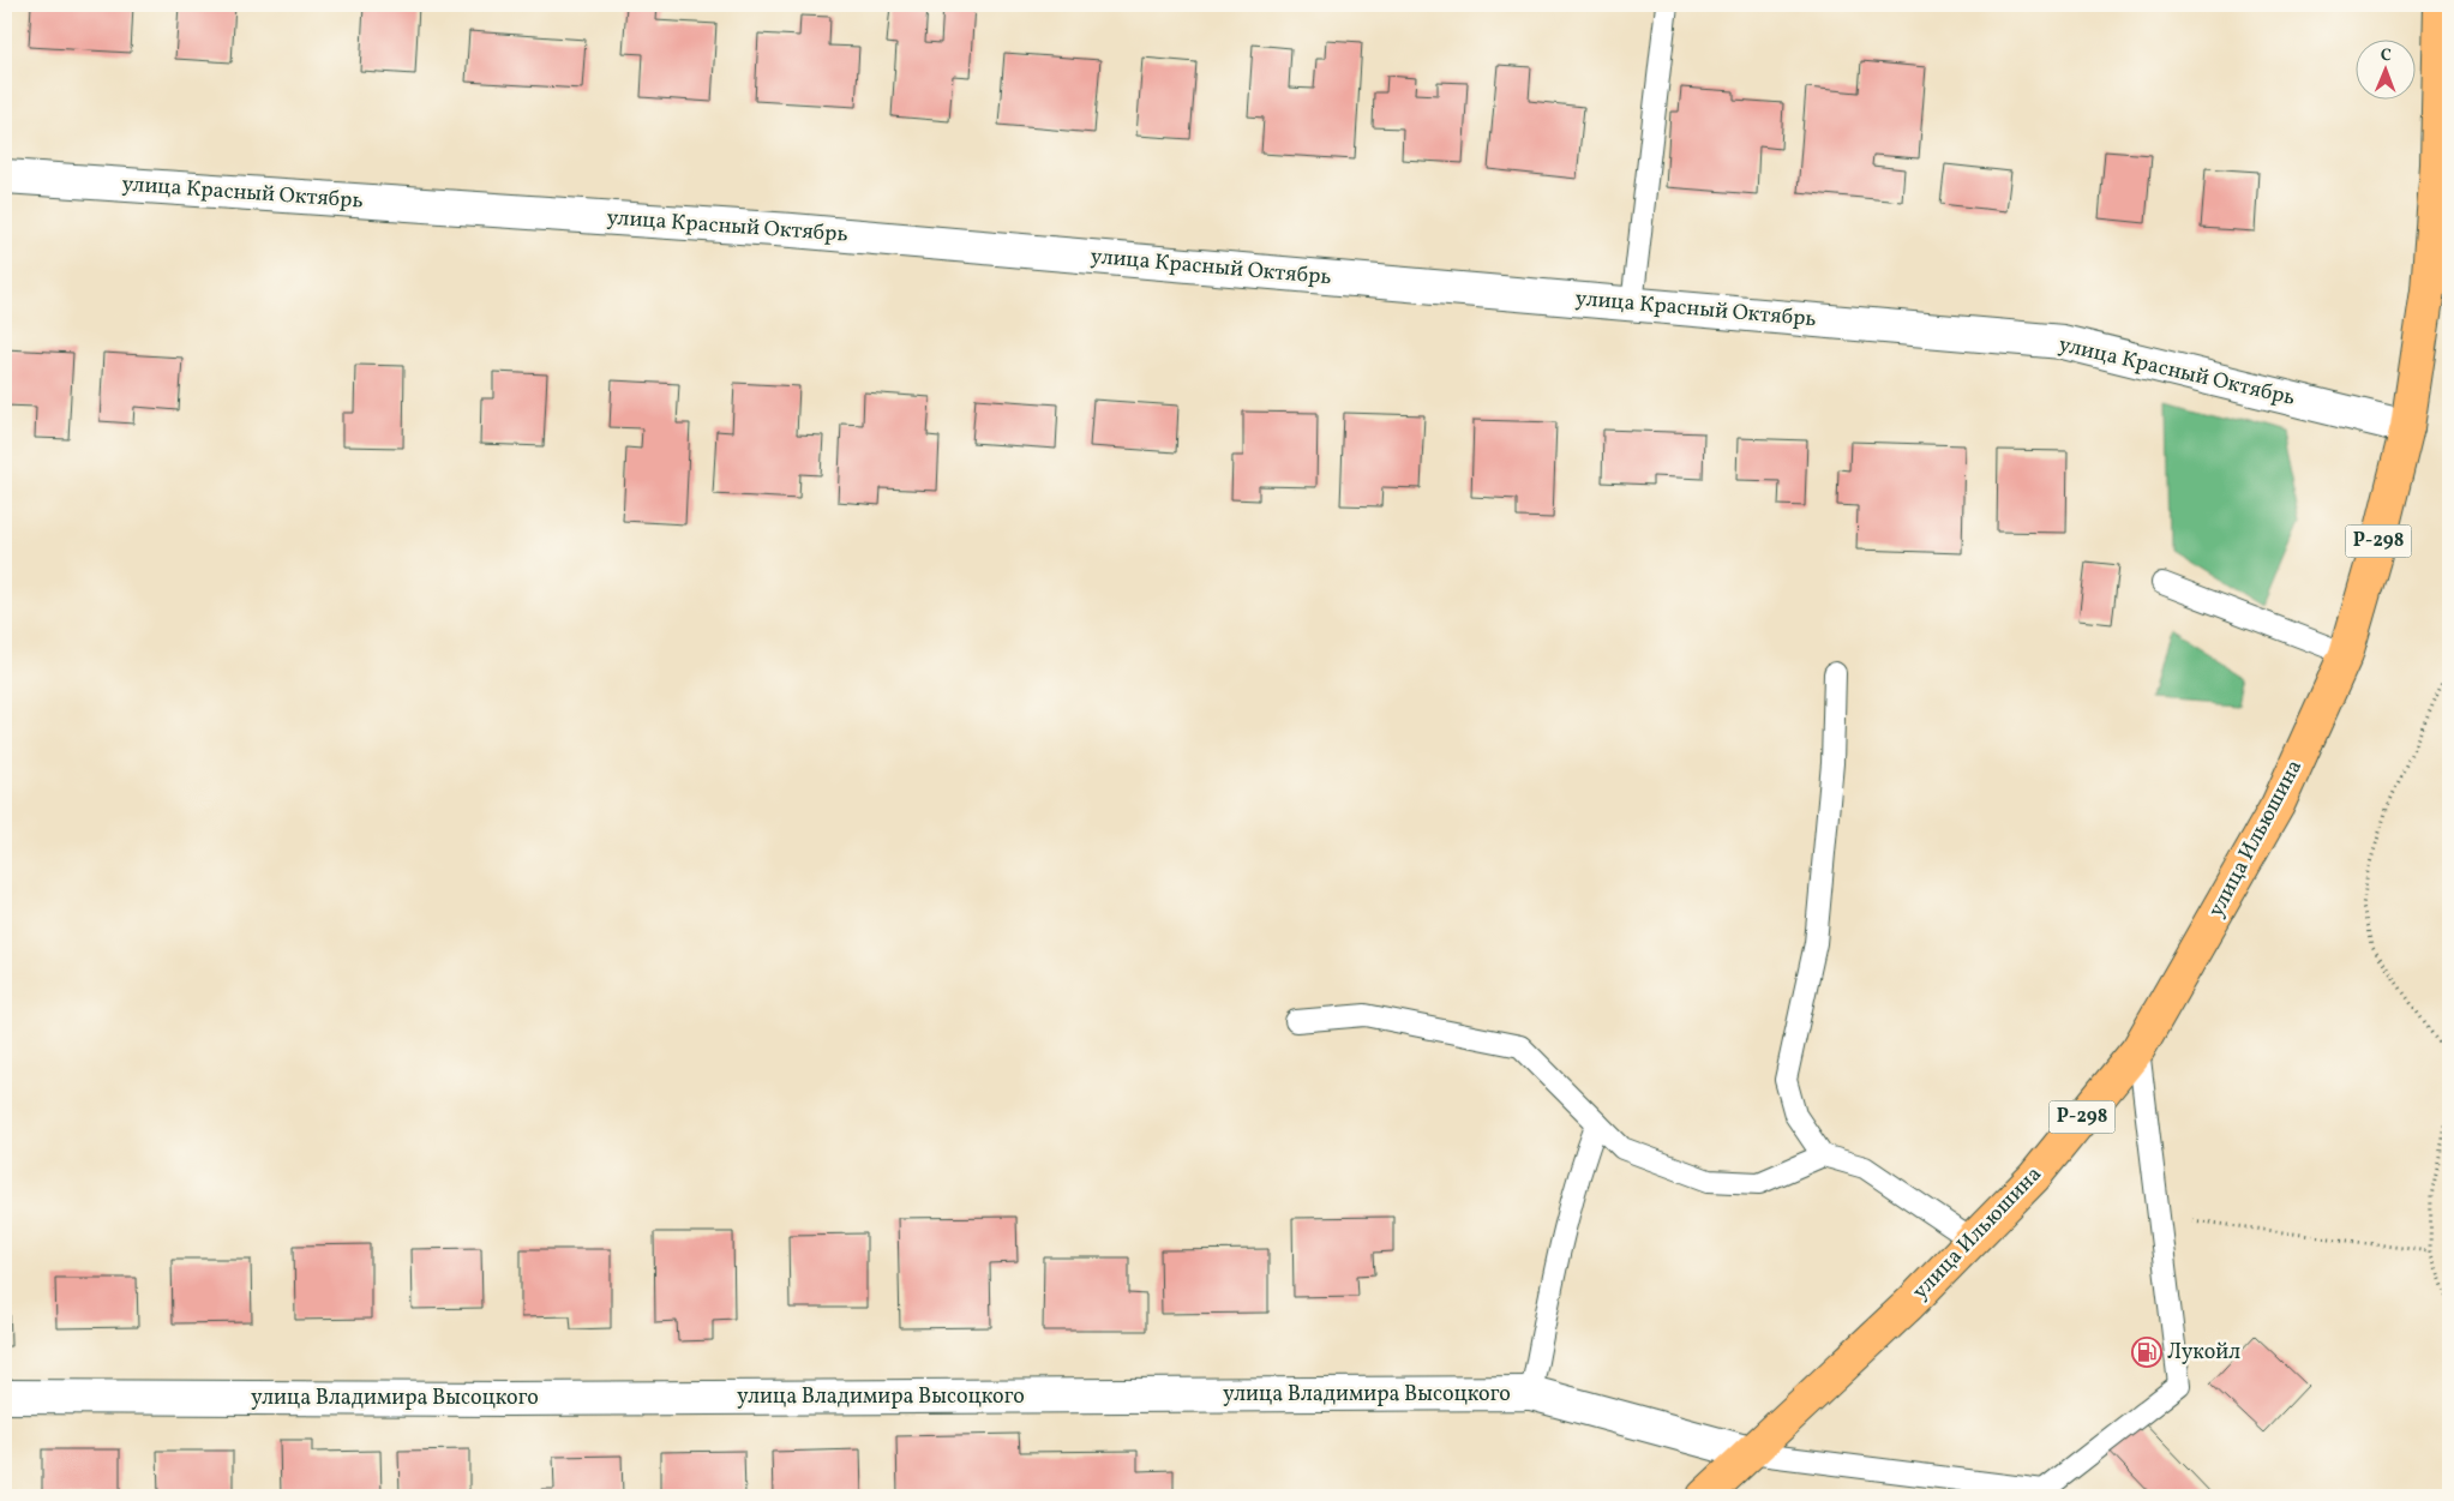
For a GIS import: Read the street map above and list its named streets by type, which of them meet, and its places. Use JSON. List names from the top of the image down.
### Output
{
  "streets": {
    "highway": ["Р-298", "улица Ильюшина"],
    "street": ["улица Красный Октябрь", "улица Владимира Высоцкого"]
  },
  "crossings": [
    ["улица Красный Октябрь", "улица Ильюшина"],
    ["улица Ильюшина", "улица Владимира Высоцкого"]
  ],
  "places": {
    "fuel station": ["Лукойл"]
  },
  "north": "top"
}
